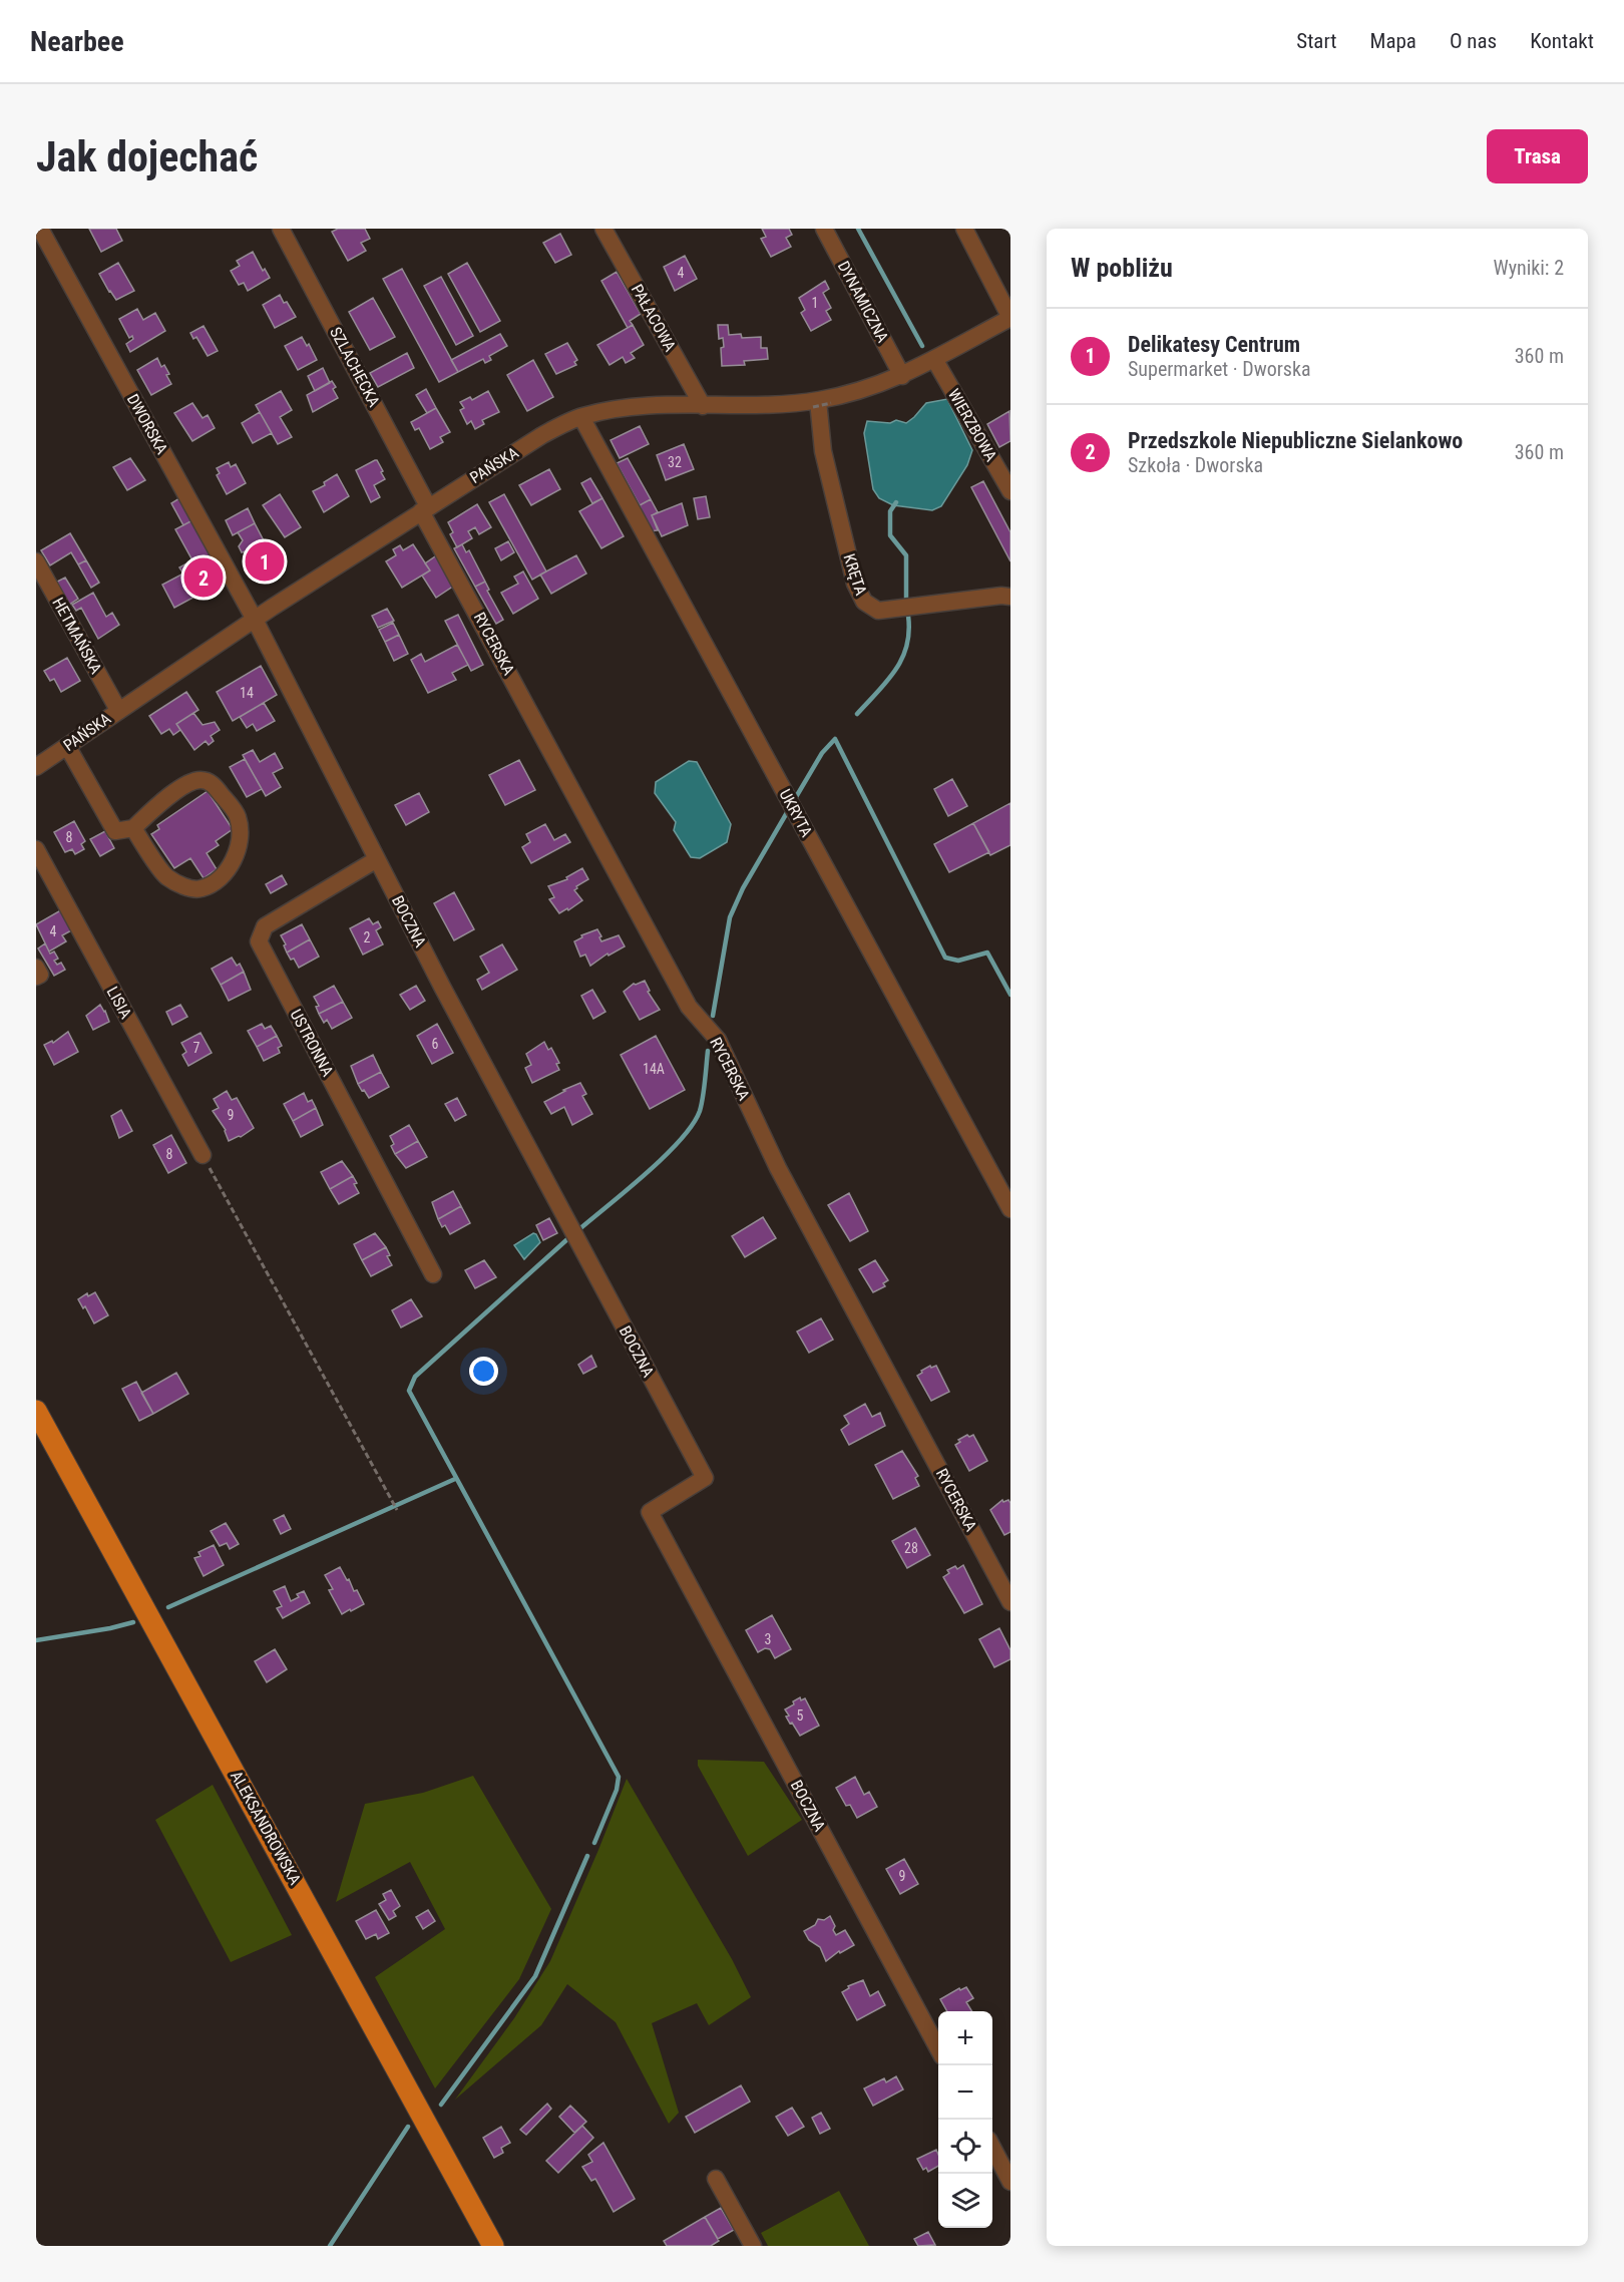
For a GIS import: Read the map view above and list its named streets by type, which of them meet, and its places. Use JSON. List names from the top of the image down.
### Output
{
  "streets": {
    "main road": ["ALEKSANDROWSKA"],
    "street": [
      "DYNAMICZNA",
      "PAŁACOWA",
      "SZLACHECKA",
      "DWORSKA",
      "WIERZBOWA",
      "PAŃSKA",
      "KRĘTA",
      "HETMAŃSKA",
      "RYCERSKA",
      "UKRYTA",
      "BOCZNA",
      "LISIA",
      "USTRONNA"
    ]
  },
  "crossings": [
    ["DYNAMICZNA", "PAŃSKA"],
    ["PAŁACOWA", "PAŃSKA"],
    ["SZLACHECKA", "PAŃSKA"],
    ["SZLACHECKA", "RYCERSKA"],
    ["DWORSKA", "PAŃSKA"],
    ["DWORSKA", "BOCZNA"],
    ["WIERZBOWA", "PAŃSKA"],
    ["PAŃSKA", "KRĘTA"],
    ["PAŃSKA", "HETMAŃSKA"],
    ["PAŃSKA", "RYCERSKA"],
    ["PAŃSKA", "UKRYTA"],
    ["PAŃSKA", "BOCZNA"],
    ["BOCZNA", "USTRONNA"]
  ],
  "house_numbers": [
    "4",
    "1",
    "32",
    "14",
    "8",
    "4",
    "2",
    "6",
    "7",
    "14A",
    "9",
    "8",
    "28",
    "3",
    "5",
    "9"
  ],
  "page": {
    "header": "Nearbee",
    "nav": [
      "Start",
      "Mapa",
      "O nas",
      "Kontakt"
    ],
    "buttons": "Trasa",
    "title": "Jak dojechać",
    "heading": ["W pobliżu", "Wyniki: 2"],
    "list": [
      {
        "mark": "1",
        "name": "Delikatesy Centrum",
        "note": "Supermarket · Dworska",
        "value": "360 m"
      },
      {
        "mark": "2",
        "name": "Przedszkole Niepubliczne Sielankowo",
        "note": "Szkoła · Dworska",
        "value": "360 m"
      }
    ],
    "pins": ["1", "2"],
    "map_buttons": ["+", "−"]
  }
}
